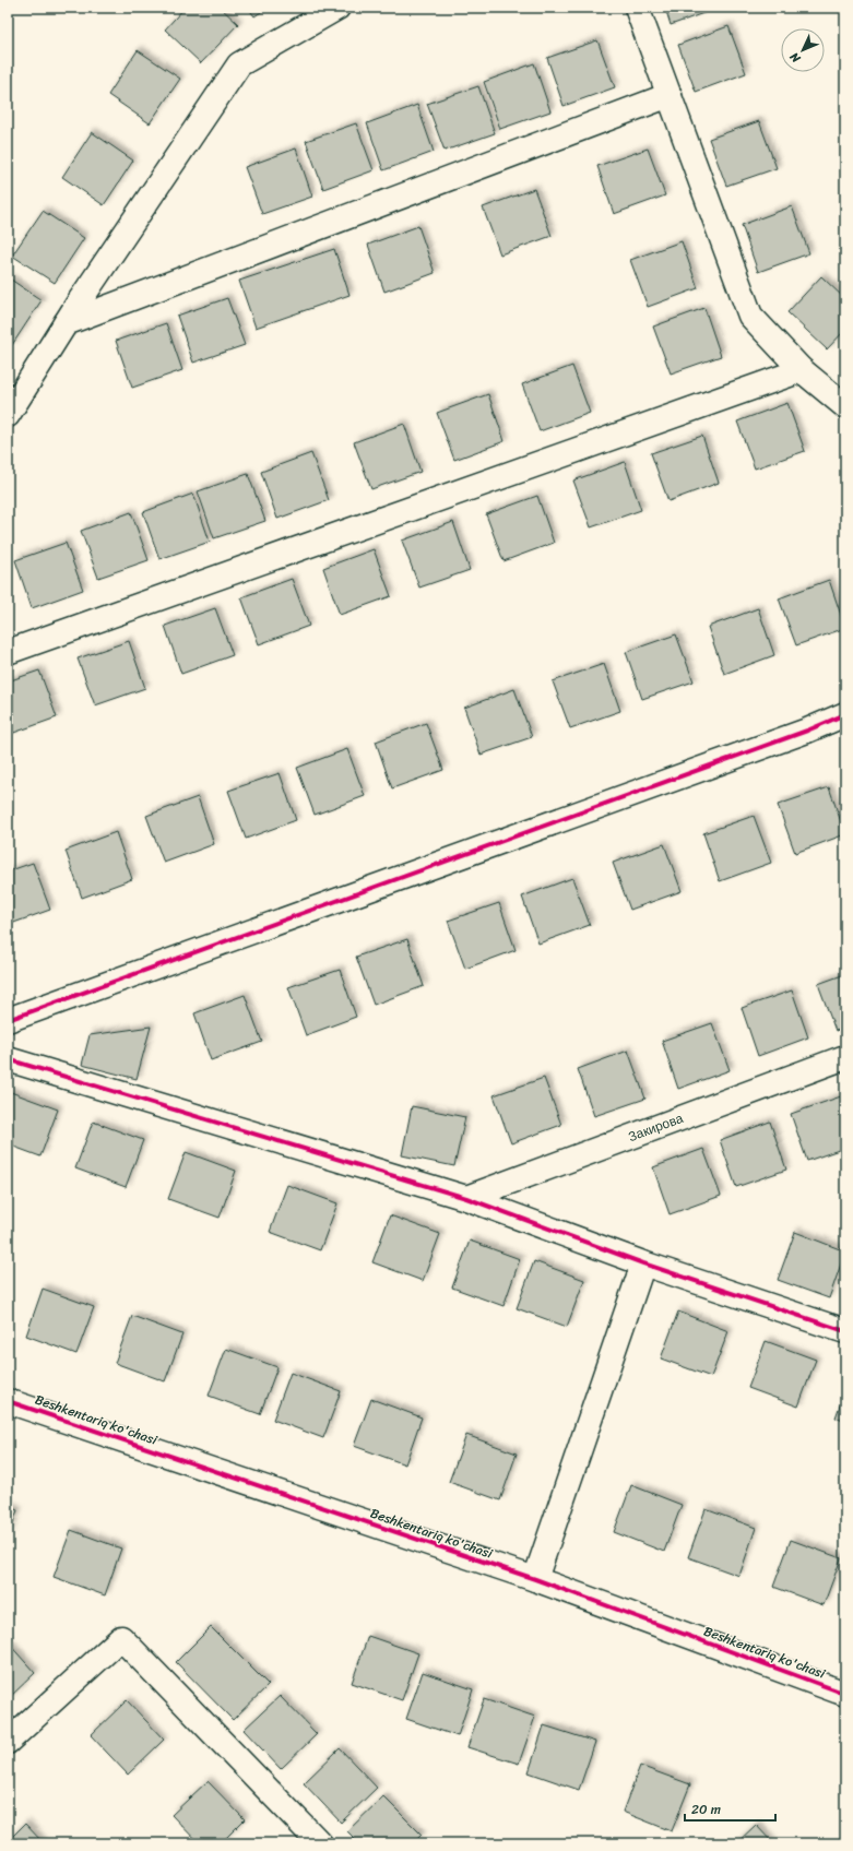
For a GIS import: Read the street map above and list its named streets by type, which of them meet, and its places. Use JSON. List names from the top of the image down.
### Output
{
  "streets": {
    "street": ["Закирова", "Beshkentariq ko'chasi"]
  },
  "scale_bar": "20 m",
  "north": "bottom left"
}
